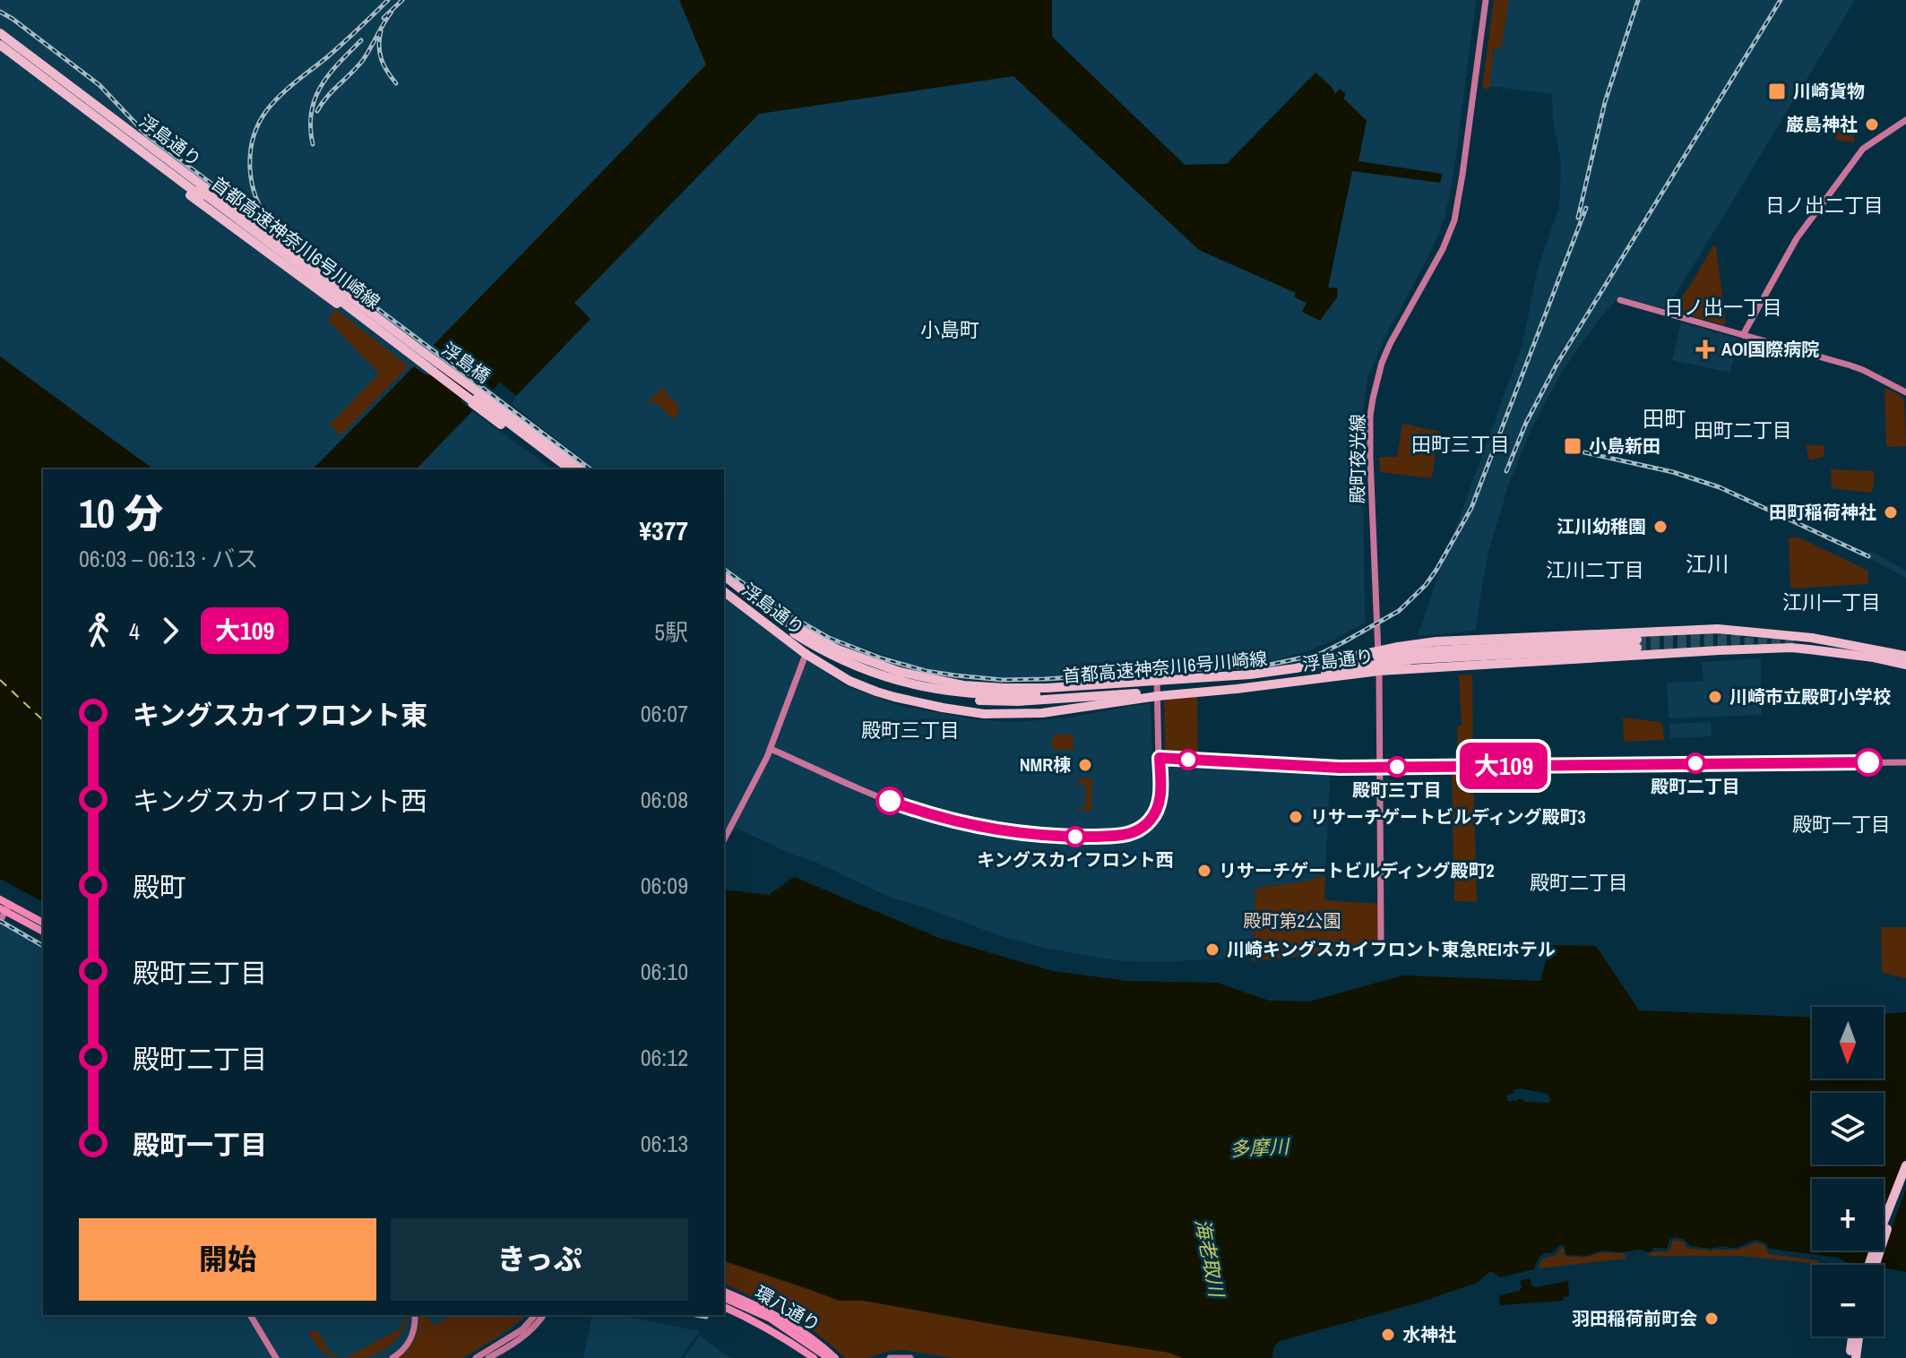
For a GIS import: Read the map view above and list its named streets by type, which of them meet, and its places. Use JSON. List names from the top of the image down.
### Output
{
  "streets": {
    "highway": ["浮島通り", "首都高速神奈川6号川崎線", "浮島橋"],
    "main road": ["環八通り"],
    "street": ["殿町夜光線"]
  },
  "crossings": [
    ["浮島通り", "浮島橋"],
    ["浮島通り", "殿町夜光線"]
  ],
  "districts": [
    "日ノ出二丁目",
    "日ノ出一丁目",
    "小島町",
    "田町",
    "田町二丁目",
    "田町三丁目",
    "江川",
    "江川二丁目",
    "江川一丁目",
    "殿町三丁目",
    "殿町一丁目",
    "殿町二丁目"
  ],
  "water": ["多摩川", "海老取川"],
  "parks": ["殿町第2公園"],
  "places": {
    "transit": ["川崎貨物", "小島新田"],
    "other": [
      "巌島神社",
      "田町稲荷神社",
      "江川幼稚園",
      "川崎市立殿町小学校",
      "殿町二丁目",
      "NMR棟",
      "殿町三丁目",
      "リサーチゲートビルディング殿町3",
      "キングスカイフロント西",
      "リサーチゲートビルディング殿町2",
      "川崎キングスカイフロント東急REIホテル",
      "羽田稲荷前町会",
      "水神社"
    ],
    "health": ["AOI国際病院"]
  },
  "lines": ["bus line 大109"],
  "north": "bottom",
  "page": {
    "on_map": "大109",
    "heading": ["10 分", "06:03 – 06:13 · バス", "¥377"],
    "legs": ["4", "大109", "5駅"],
    "list": [
      {
        "name": "キングスカイフロント東",
        "value": "06:07"
      },
      {
        "name": "キングスカイフロント西",
        "value": "06:08"
      },
      {
        "name": "殿町",
        "value": "06:09"
      },
      {
        "name": "殿町三丁目",
        "value": "06:10"
      },
      {
        "name": "殿町二丁目",
        "value": "06:12"
      },
      {
        "name": "殿町一丁目",
        "value": "06:13"
      }
    ],
    "map_buttons": ["+", "−"],
    "buttons": ["開始", "きっぷ"]
  }
}
